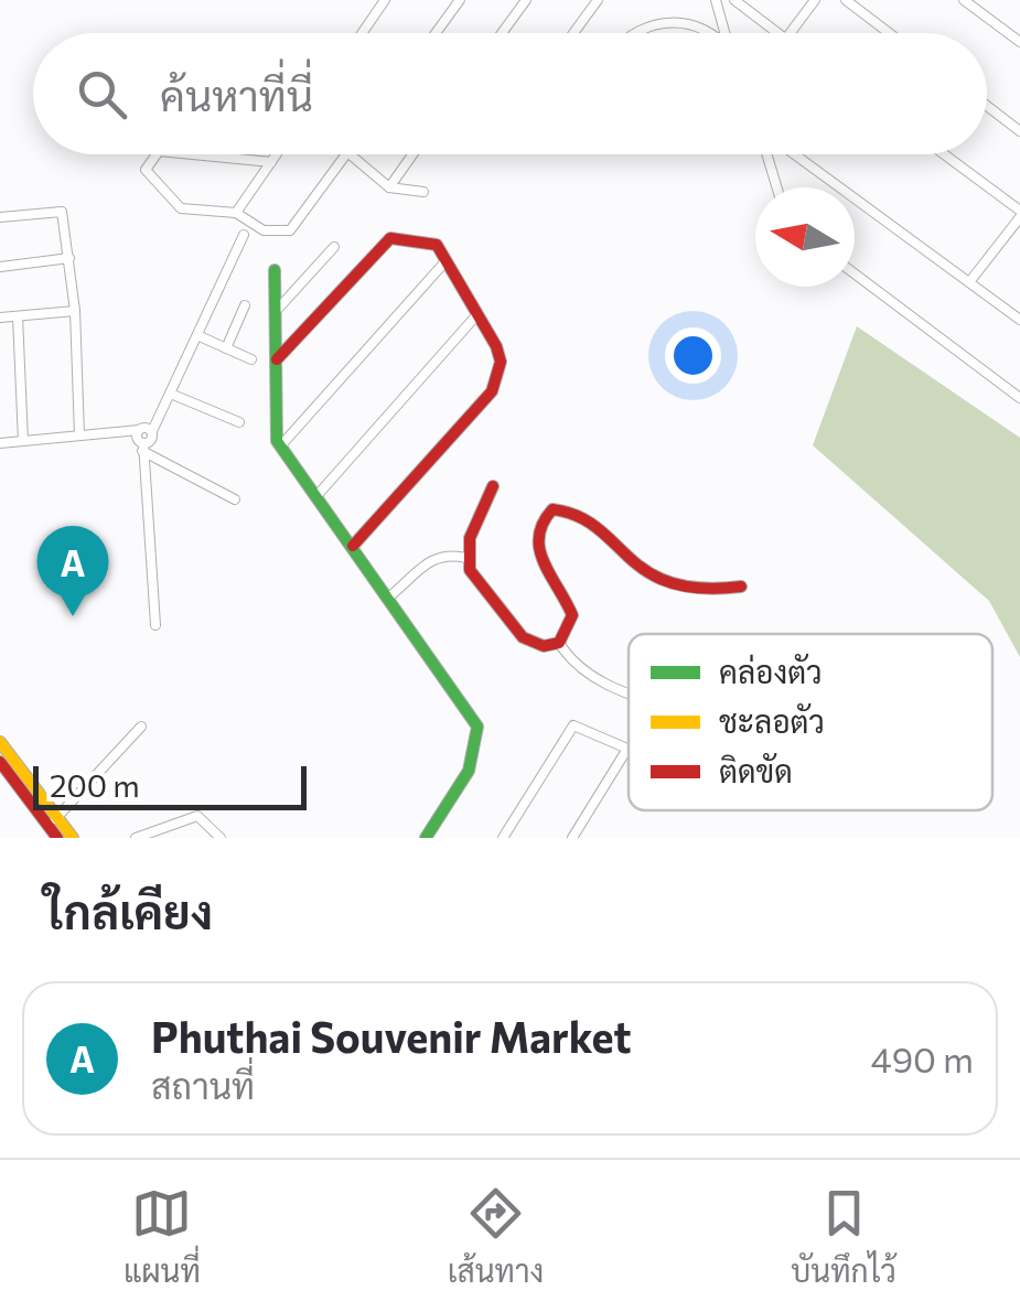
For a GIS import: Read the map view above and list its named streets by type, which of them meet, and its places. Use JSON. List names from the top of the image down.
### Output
{
  "legend": ["คล่องตัว", "ชะลอตัว", "ติดขัด"],
  "scale_bar": "200 m",
  "north": "left",
  "page": {
    "search": "ค้นหาที่นี่",
    "pins": "A",
    "scale": "200 m",
    "heading": "ใกล้เคียง",
    "list": [
      {
        "mark": "A",
        "name": "Phuthai Souvenir Market",
        "note": "สถานที่",
        "value": "490 m"
      }
    ],
    "nav": ["แผนที่", "เส้นทาง", "บันทึกไว้"]
  }
}
